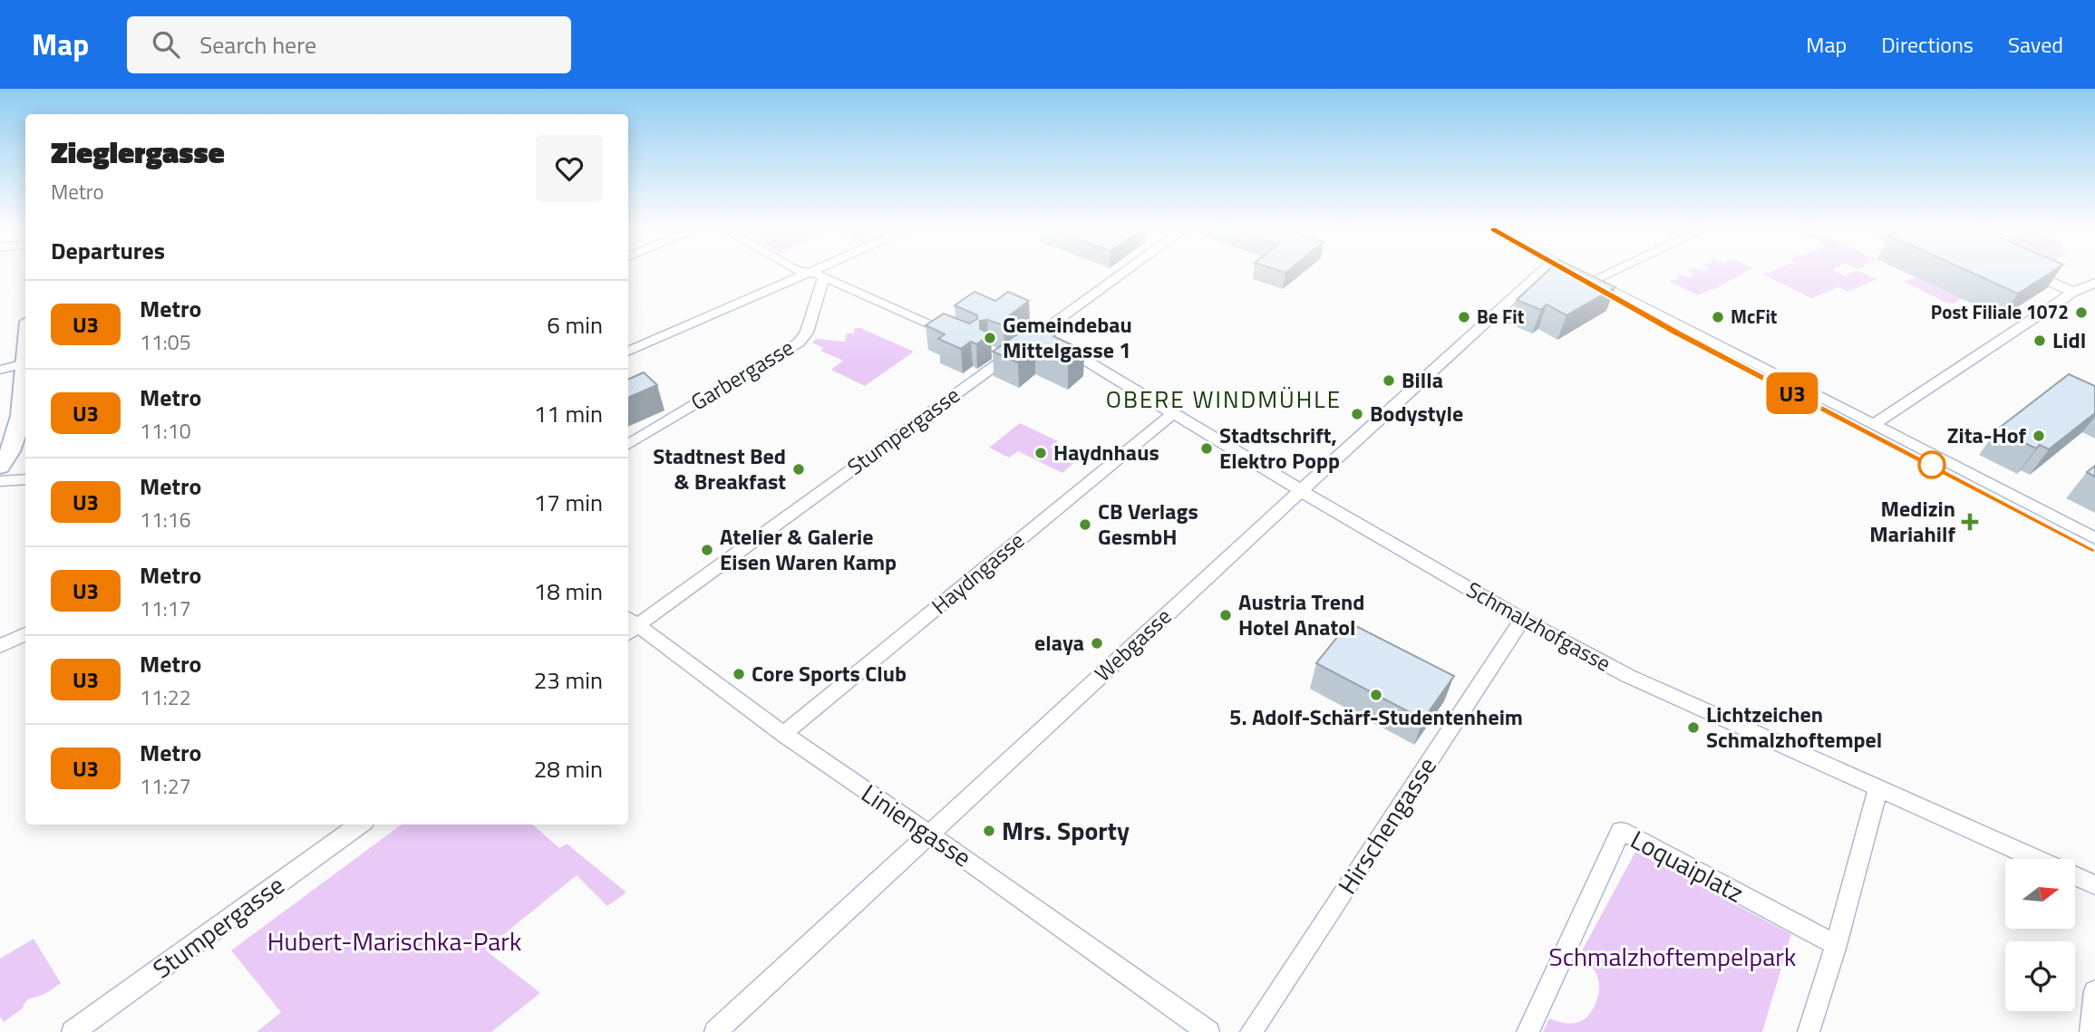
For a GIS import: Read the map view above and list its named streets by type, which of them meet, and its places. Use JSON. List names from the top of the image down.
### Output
{
  "streets": {
    "street": [
      "Garbergasse",
      "Stumpergasse",
      "Haydngasse",
      "Schmalzhofgasse",
      "Webgasse",
      "Liniengasse",
      "Hirschengasse",
      "Loquaiplatz"
    ]
  },
  "crossings": [
    ["Stumpergasse", "Schmalzhofgasse"],
    ["Stumpergasse", "Liniengasse"],
    ["Haydngasse", "Schmalzhofgasse"],
    ["Haydngasse", "Liniengasse"],
    ["Schmalzhofgasse", "Webgasse"],
    ["Schmalzhofgasse", "Hirschengasse"],
    ["Webgasse", "Liniengasse"]
  ],
  "districts": ["OBERE WINDMÜHLE"],
  "parks": ["Hubert-Marischka-Park", "Schmalzhoftempelpark"],
  "places": {
    "other": [
      "Post Filiale 1072",
      "Be Fit",
      "McFit",
      "Gemeindebau Mittelgasse 1",
      "Lidl",
      "Billa",
      "Bodystyle",
      "Zita-Hof",
      "Stadtschrift, Elektro Popp",
      "Haydnhaus",
      "Stadtnest Bed & Breakfast",
      "CB Verlags GesmbH",
      "Atelier & Galerie Eisen Waren Kamp",
      "Austria Trend Hotel Anatol",
      "elaya",
      "Core Sports Club",
      "5. Adolf-Schärf-Studentenheim",
      "Lichtzeichen Schmalzhoftempel",
      "Mrs. Sporty"
    ],
    "health": ["Medizin Mariahilf"]
  },
  "lines": ["metro line U3"],
  "north": "right",
  "page": {
    "header": "Map",
    "search": "Search here",
    "nav": ["Map", "Directions", "Saved"],
    "on_map": "U3",
    "heading": [
      ["Zieglergasse", "Metro"],
      "Departures"
    ],
    "list": [
      {
        "mark": "U3",
        "name": "Metro",
        "note": "11:05",
        "value": "6 min"
      },
      {
        "mark": "U3",
        "name": "Metro",
        "note": "11:10",
        "value": "11 min"
      },
      {
        "mark": "U3",
        "name": "Metro",
        "note": "11:16",
        "value": "17 min"
      },
      {
        "mark": "U3",
        "name": "Metro",
        "note": "11:17",
        "value": "18 min"
      },
      {
        "mark": "U3",
        "name": "Metro",
        "note": "11:22",
        "value": "23 min"
      },
      {
        "mark": "U3",
        "name": "Metro",
        "note": "11:27",
        "value": "28 min"
      }
    ]
  }
}
